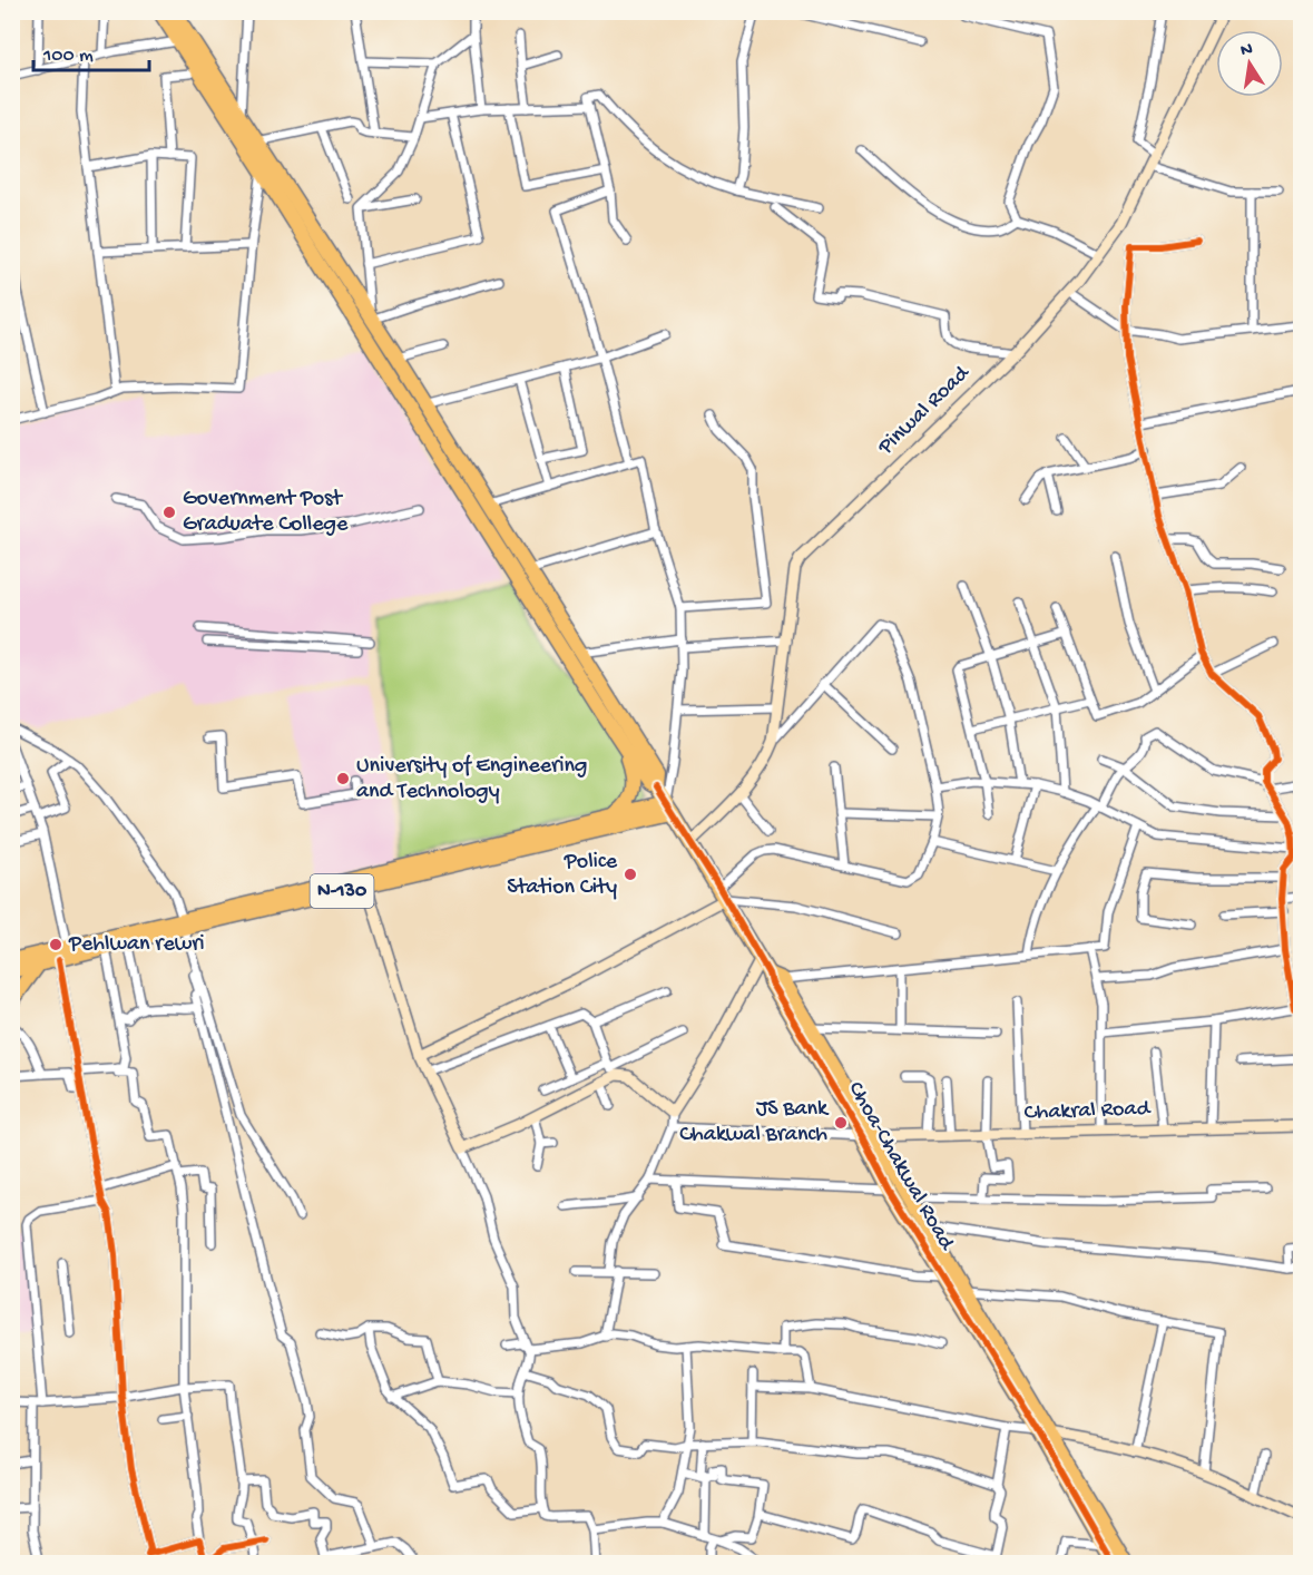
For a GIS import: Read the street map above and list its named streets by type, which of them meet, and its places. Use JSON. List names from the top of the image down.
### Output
{
  "streets": {
    "highway": ["N-130", "Choa-Chakwal Road"],
    "street": ["Pinwal Road", "Chakral Road"]
  },
  "crossings": [
    ["Pinwal Road", "Choa-Chakwal Road"],
    ["N-130", "Choa-Chakwal Road"],
    ["Chakral Road", "Choa-Chakwal Road"]
  ],
  "places": [
    "Government Post Graduate College",
    "University of Engineering and Technology",
    "Police Station City",
    "Pehlwan rewri",
    "JS Bank Chakwal Branch"
  ],
  "scale_bar": "100 m",
  "north": "top"
}
